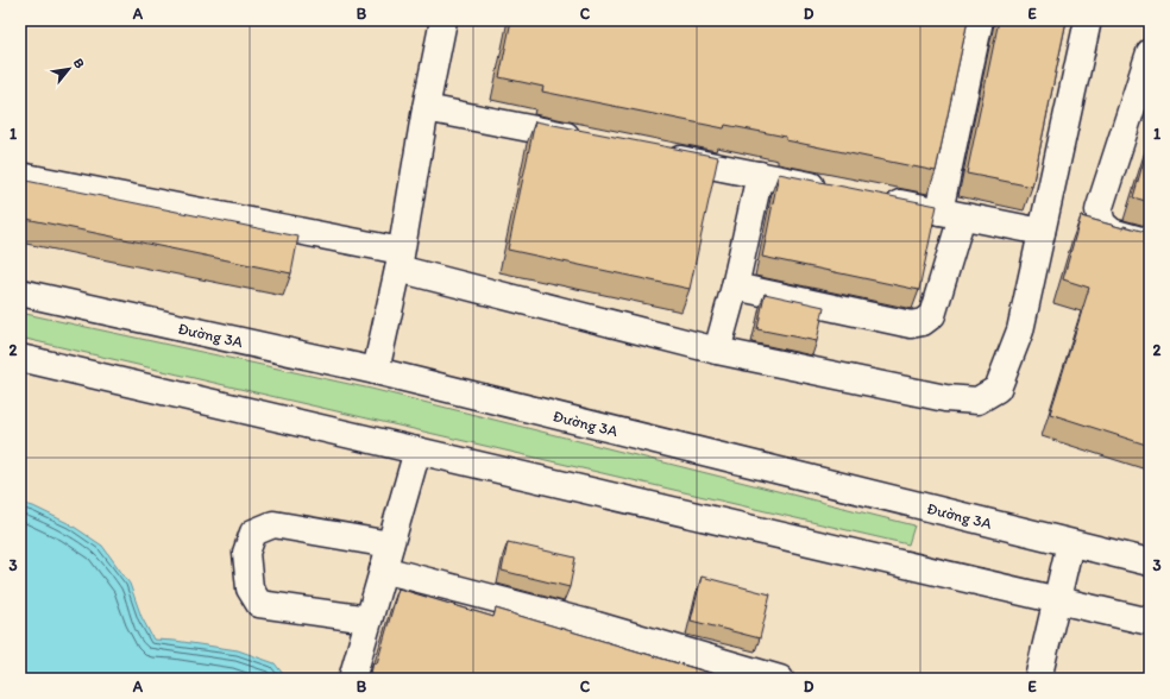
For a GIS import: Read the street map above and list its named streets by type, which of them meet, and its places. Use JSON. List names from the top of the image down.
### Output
{
  "streets": {
    "street": ["Đường 3A"]
  },
  "north": "top right",
  "grid": {
    "columns": [
      "A",
      "B",
      "C",
      "D",
      "E"
    ],
    "rows": ["1", "2", "3"]
  }
}
